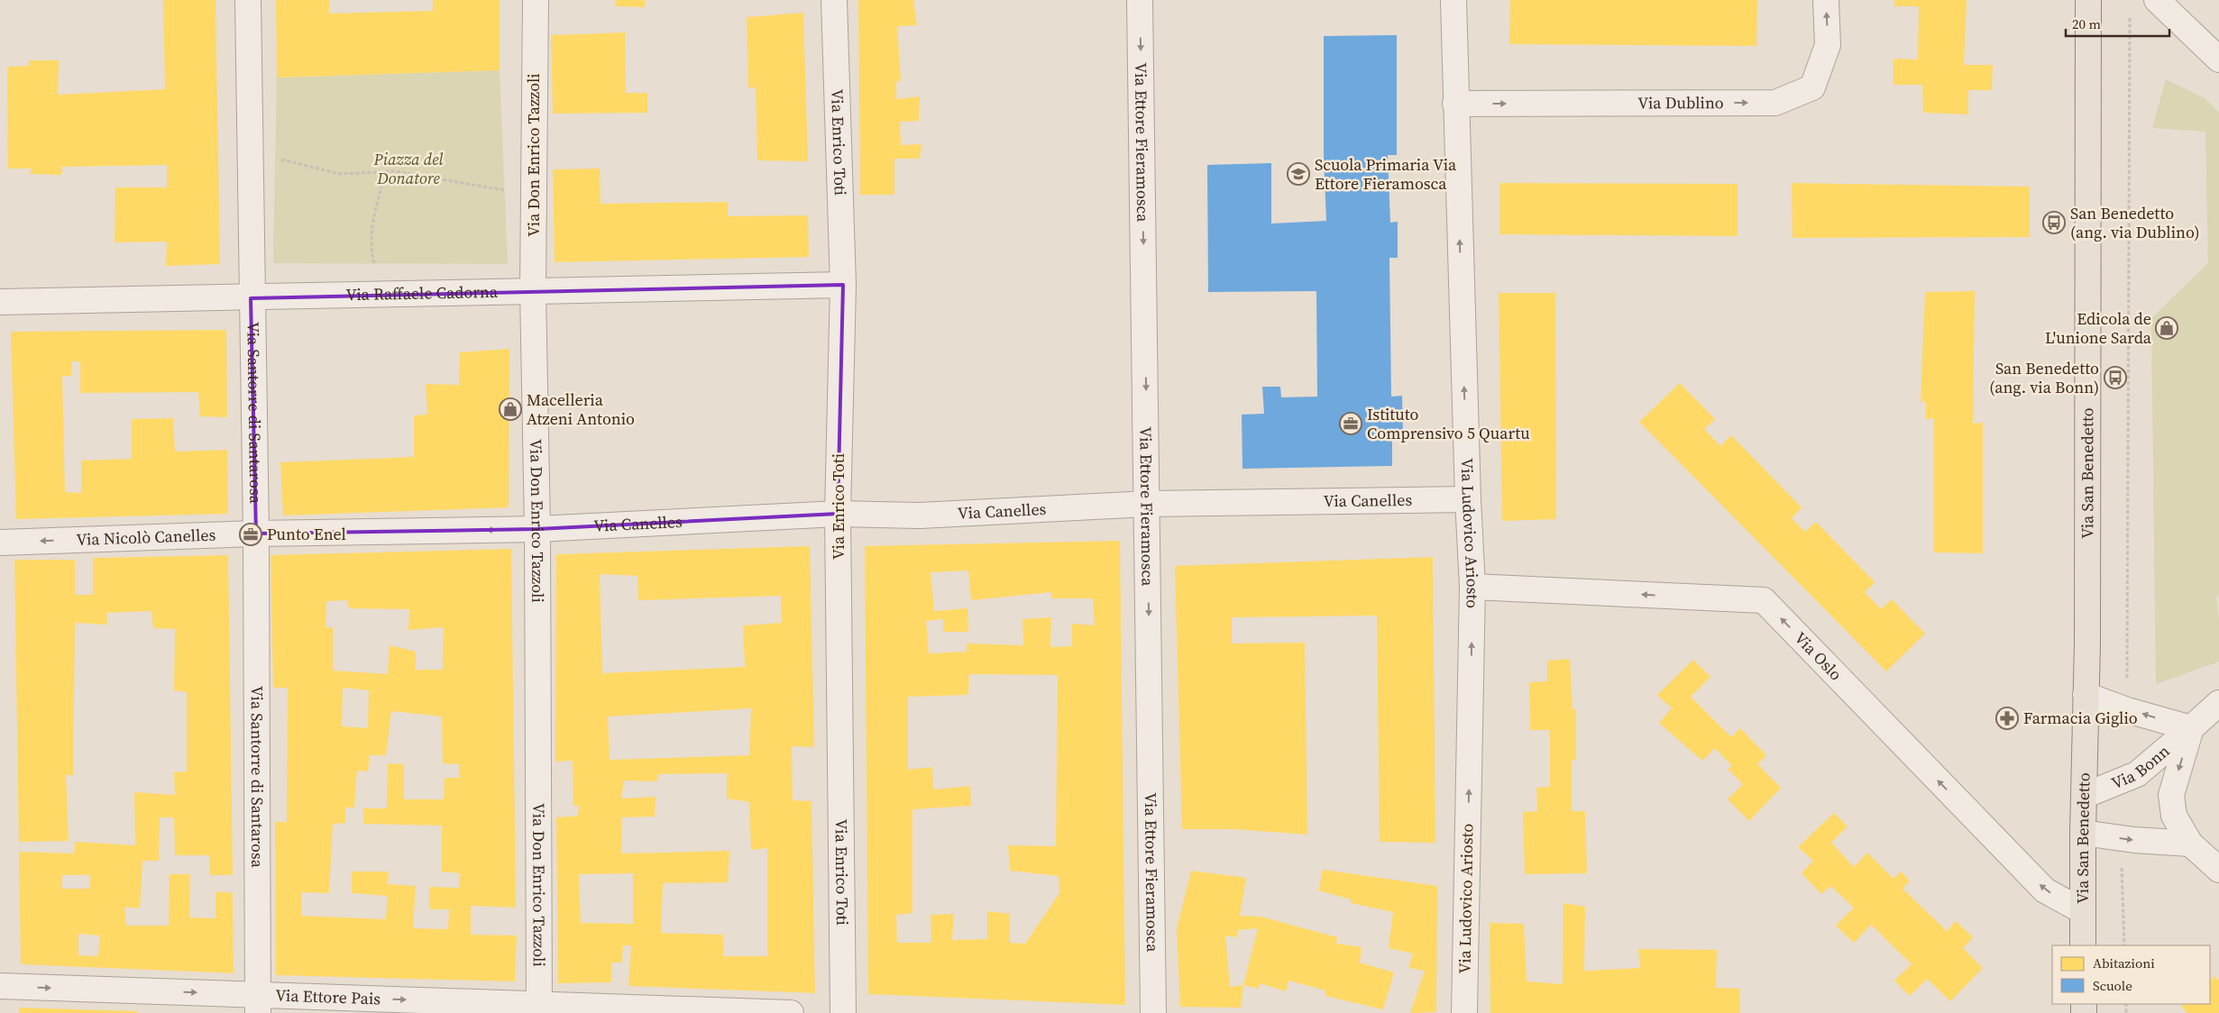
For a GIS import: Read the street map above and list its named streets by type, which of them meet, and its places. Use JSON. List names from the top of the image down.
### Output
{
  "streets": {
    "main road": ["Via San Benedetto"],
    "street": [
      "Via Dublino",
      "Via Enrico Toti",
      "Via Ettore Fieramosca",
      "Via Don Enrico Tazzoli",
      "Via Raffaele Cadorna",
      "Via Santorre di Santarosa",
      "Via Canelles",
      "Via Ludovico Ariosto",
      "Via Nicolò Canelles",
      "Via Oslo",
      "Via Bonn",
      "Via Ettore Pais"
    ]
  },
  "crossings": [
    ["Via Dublino", "Via Ludovico Ariosto"],
    ["Via Enrico Toti", "Via Raffaele Cadorna"],
    ["Via Enrico Toti", "Via Canelles"],
    ["Via Ettore Fieramosca", "Via Canelles"],
    ["Via Don Enrico Tazzoli", "Via Raffaele Cadorna"],
    ["Via Don Enrico Tazzoli", "Via Canelles"],
    ["Via Don Enrico Tazzoli", "Via Nicolò Canelles"],
    ["Via Don Enrico Tazzoli", "Via Ettore Pais"],
    ["Via Raffaele Cadorna", "Via Santorre di Santarosa"],
    ["Via Santorre di Santarosa", "Via Nicolò Canelles"],
    ["Via Santorre di Santarosa", "Via Ettore Pais"],
    ["Via San Benedetto", "Via Oslo"],
    ["Via San Benedetto", "Via Bonn"],
    ["Via Canelles", "Via Ludovico Ariosto"],
    ["Via Canelles", "Via Nicolò Canelles"],
    ["Via Ludovico Ariosto", "Via Oslo"]
  ],
  "one_way": [
    "Via Dublino",
    "Via Ettore Fieramosca",
    "Via Ludovico Ariosto",
    "Via Nicolò Canelles",
    "Via Oslo",
    "Via Ettore Pais"
  ],
  "parks": ["Piazza del Donatore"],
  "places": {
    "school or university": ["Scuola Primaria Via Ettore Fieramosca"],
    "bus stop": ["San Benedetto (ang. via Dublino)", "San Benedetto (ang. via Bonn)"],
    "shop": ["Edicola de L'unione Sarda", "Macelleria Atzeni Antonio"],
    "office": ["Istituto Comprensivo 5 Quartu", "Punto Enel"],
    "pharmacy": ["Farmacia Giglio"]
  },
  "legend": ["Abitazioni", "Scuole"],
  "scale_bar": "20 m"
}
